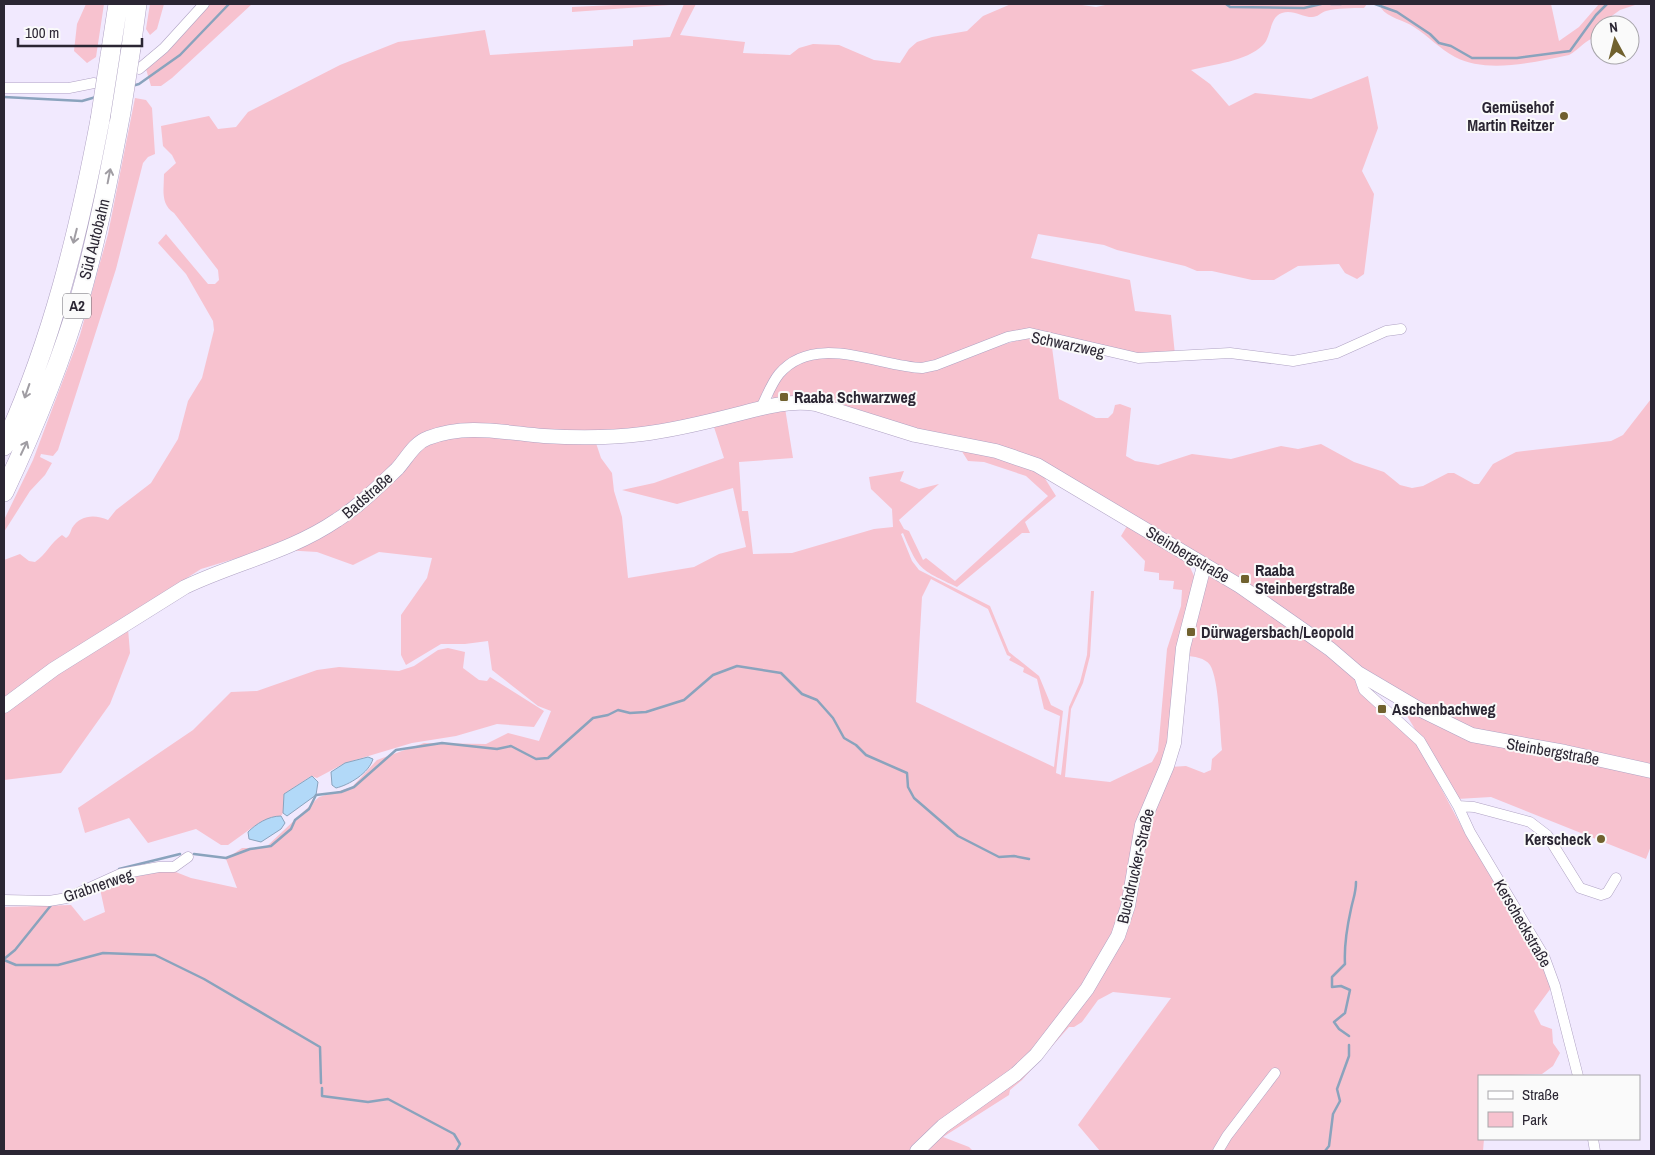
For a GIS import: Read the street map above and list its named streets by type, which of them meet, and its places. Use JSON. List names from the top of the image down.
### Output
{
  "streets": {
    "highway": ["Süd Autobahn", "A2"],
    "street": [
      "Schwarzweg",
      "Badstraße",
      "Steinbergstraße",
      "Buchdrucker-Straße",
      "Grabnerweg",
      "Kerscheckstraße"
    ]
  },
  "crossings": [
    ["Schwarzweg", "Badstraße"],
    ["Schwarzweg", "Steinbergstraße"],
    ["Badstraße", "Steinbergstraße"],
    ["Steinbergstraße", "Buchdrucker-Straße"],
    ["Steinbergstraße", "Kerscheckstraße"]
  ],
  "places": {
    "other": ["Gemüsehof Martin Reitzer", "Kerscheck"],
    "transit": [
      "Raaba Schwarzweg",
      "Raaba Steinbergstraße",
      "Dürwagersbach/Leopold",
      "Aschenbachweg"
    ]
  },
  "legend": ["Straße", "Park"],
  "scale_bar": "100 m",
  "north": "top"
}
